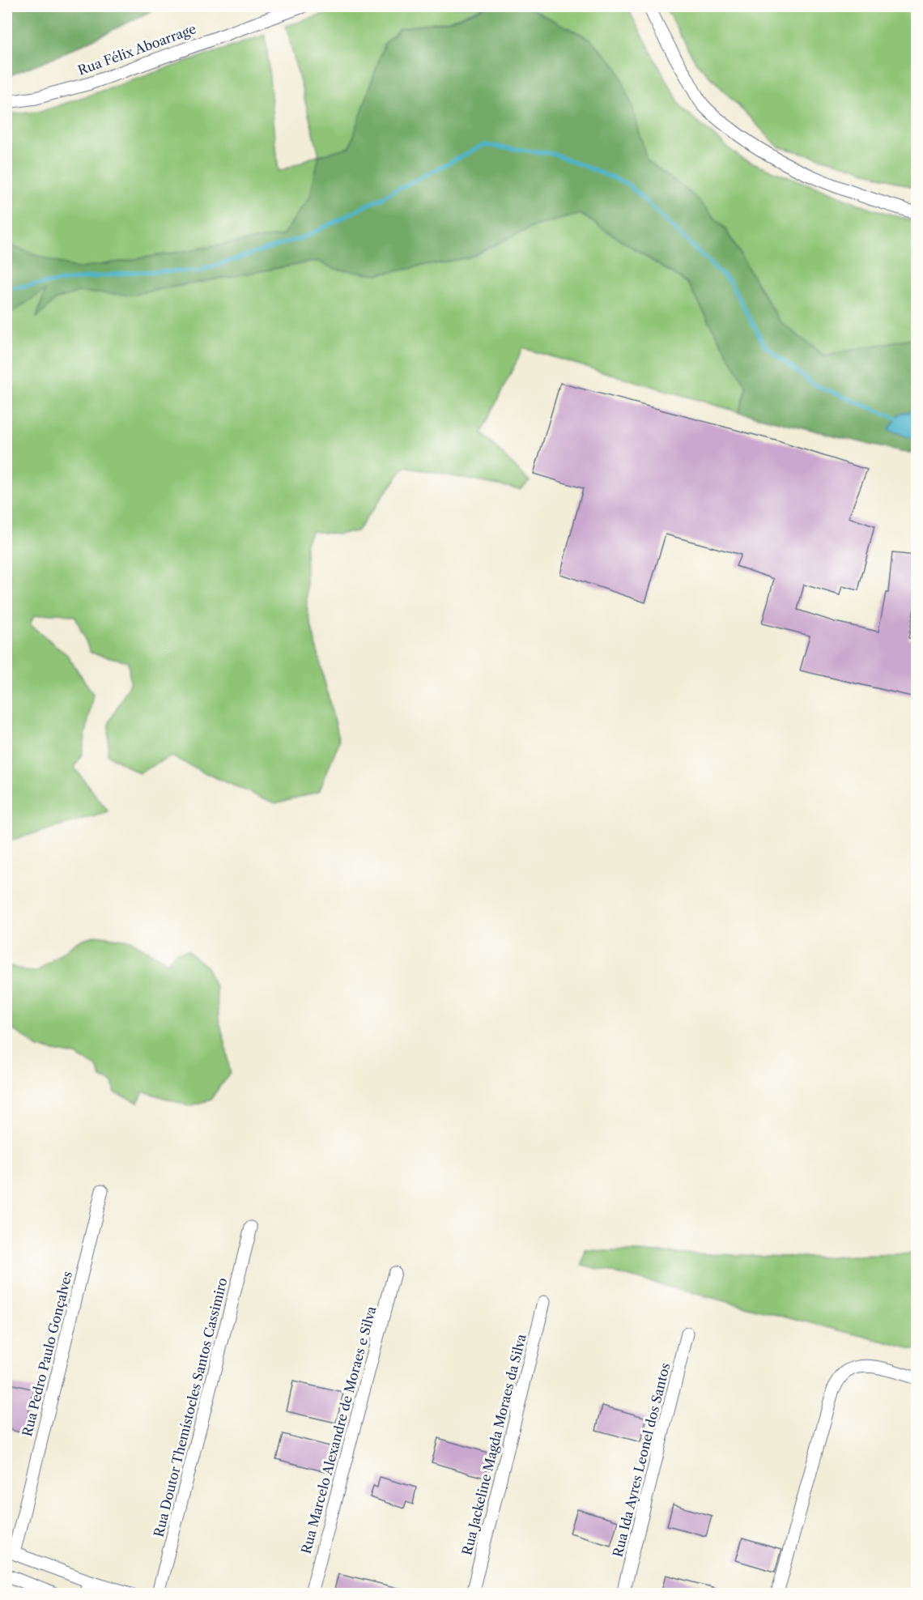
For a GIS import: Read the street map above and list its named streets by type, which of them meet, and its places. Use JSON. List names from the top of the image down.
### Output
{
  "streets": {
    "street": [
      "Rua Félix Aboarrage",
      "Rua Pedro Paulo Gonçalves",
      "Rua Doutor Themístocles Santos Cassimiro",
      "Rua Marcelo Alexandre de Moraes e Silva",
      "Rua Jackeline Magda Moraes da Silva",
      "Rua Ida Ayres Leonel dos Santos"
    ]
  }
}
